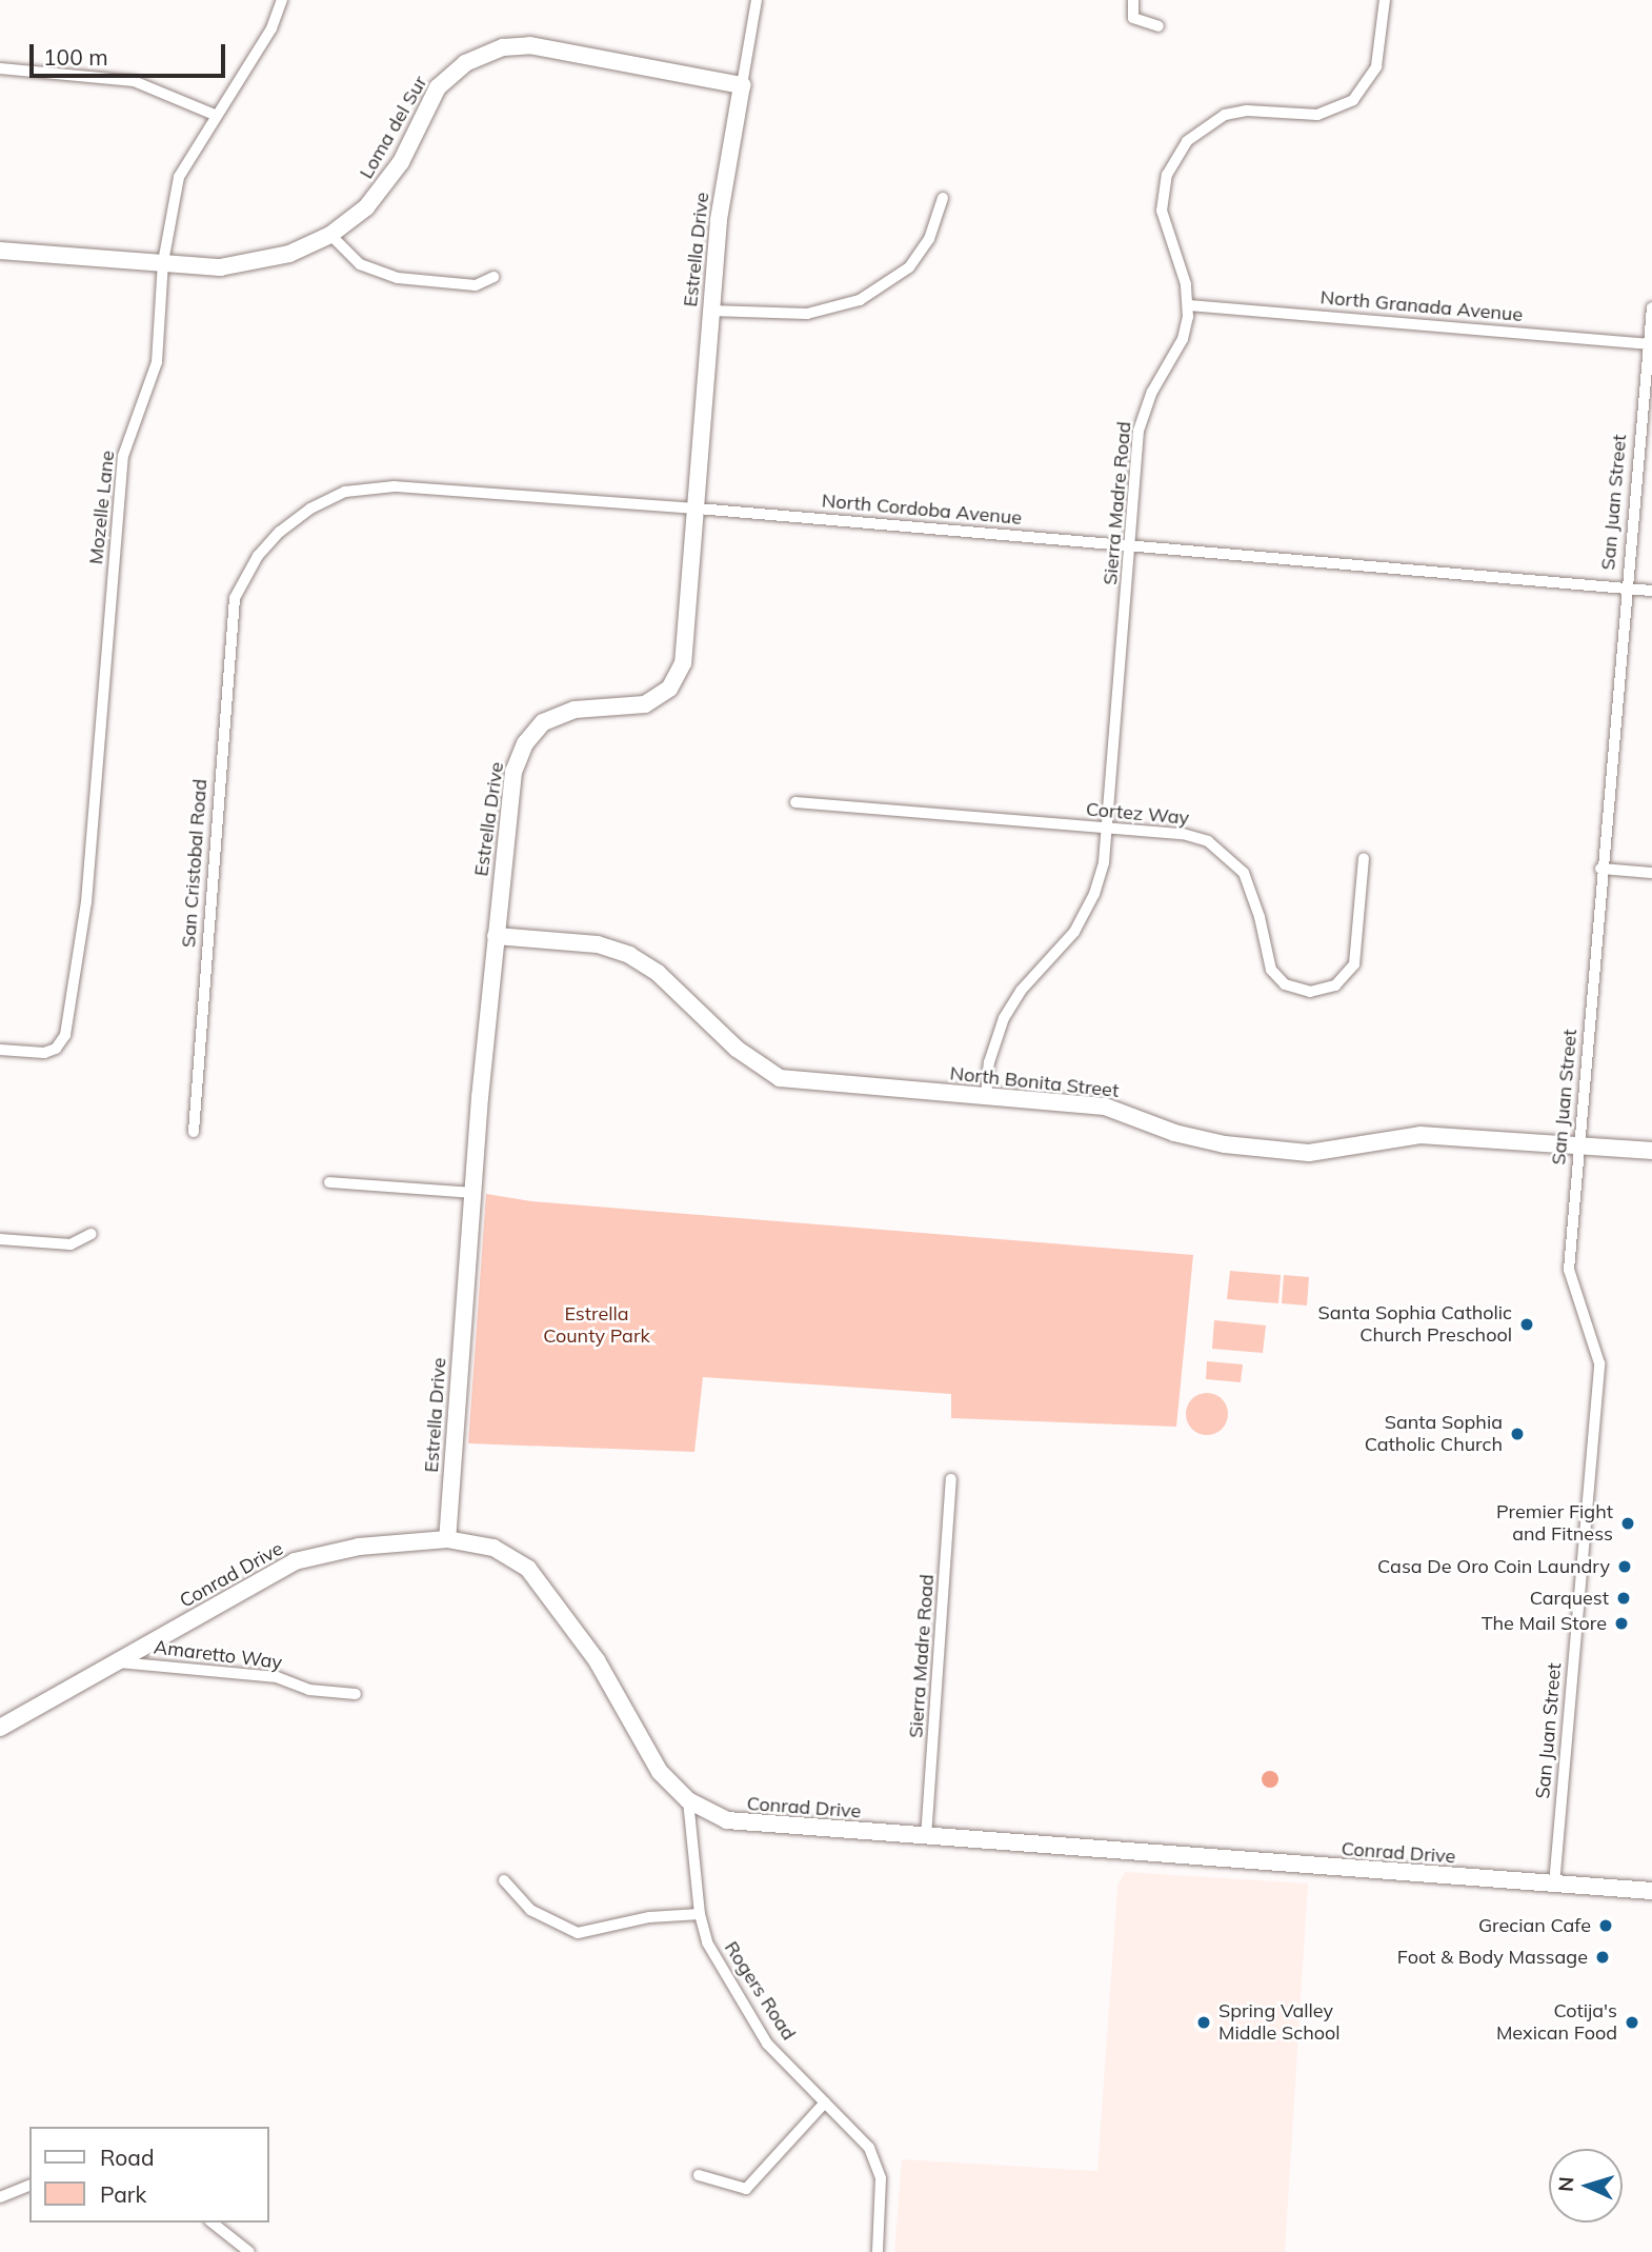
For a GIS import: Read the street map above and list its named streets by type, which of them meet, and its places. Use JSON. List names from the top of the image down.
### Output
{
  "streets": {
    "street": [
      "Loma del Sur",
      "Estrella Drive",
      "North Granada Avenue",
      "San Juan Street",
      "Sierra Madre Road",
      "Mozelle Lane",
      "North Cordoba Avenue",
      "Cortez Way",
      "San Cristobal Road",
      "North Bonita Street",
      "Conrad Drive",
      "Amaretto Way",
      "Rogers Road"
    ]
  },
  "crossings": [
    ["Loma del Sur", "Estrella Drive"],
    ["Loma del Sur", "Mozelle Lane"],
    ["Estrella Drive", "North Cordoba Avenue"],
    ["Estrella Drive", "North Bonita Street"],
    ["Estrella Drive", "Conrad Drive"],
    ["North Granada Avenue", "San Juan Street"],
    ["North Granada Avenue", "Sierra Madre Road"],
    ["San Juan Street", "North Cordoba Avenue"],
    ["San Juan Street", "North Bonita Street"],
    ["San Juan Street", "Conrad Drive"],
    ["Sierra Madre Road", "North Cordoba Avenue"],
    ["Sierra Madre Road", "Cortez Way"],
    ["Sierra Madre Road", "North Bonita Street"],
    ["Sierra Madre Road", "Conrad Drive"],
    ["North Cordoba Avenue", "San Cristobal Road"],
    ["Conrad Drive", "Amaretto Way"],
    ["Conrad Drive", "Rogers Road"]
  ],
  "parks": ["Estrella County Park"],
  "places": [
    "Santa Sophia Catholic Church Preschool",
    "Santa Sophia Catholic Church",
    "Premier Fight and Fitness",
    "Casa De Oro Coin Laundry",
    "Carquest",
    "The Mail Store",
    "Grecian Cafe",
    "Foot & Body Massage",
    "Spring Valley Middle School",
    "Cotija's Mexican Food"
  ],
  "legend": ["Road", "Park"],
  "scale_bar": "100 m",
  "north": "left"
}
